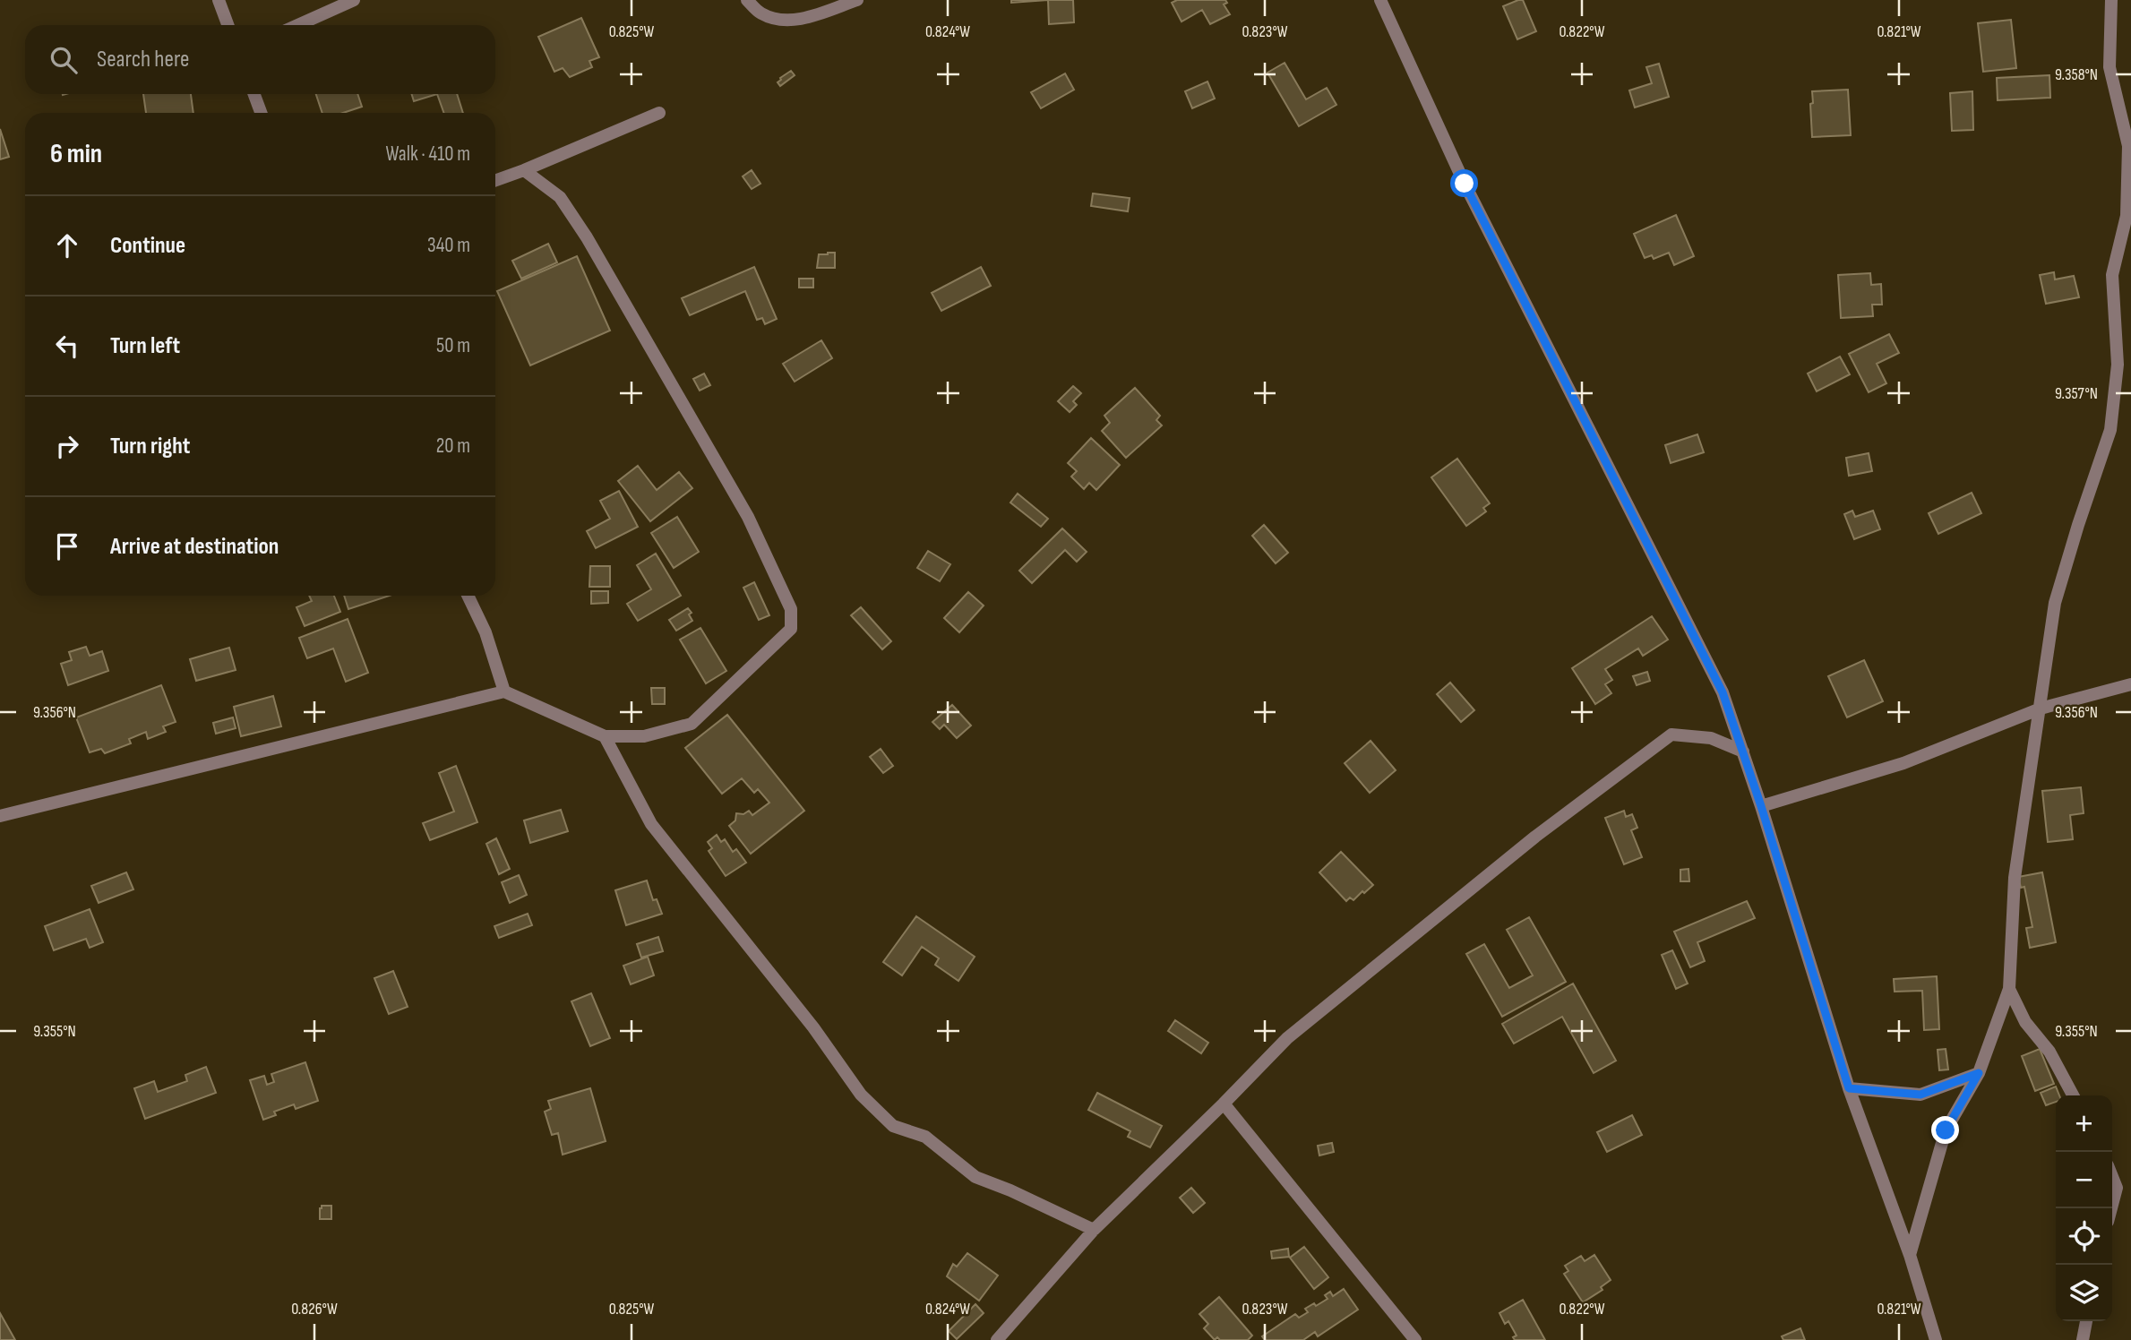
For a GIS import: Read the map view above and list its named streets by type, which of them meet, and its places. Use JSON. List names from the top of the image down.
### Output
{
  "page": {
    "search": "Search here",
    "heading": ["6 min", "Walk · 410 m"],
    "list": [
      ["Continue", "340 m"],
      ["Turn left", "50 m"],
      ["Turn right", "20 m"],
      "Arrive at destination"
    ],
    "map_buttons": ["+", "−"]
  },
  "coordinates": [
    "0.825°W",
    "0.824°W",
    "0.823°W",
    "0.822°W",
    "0.821°W",
    "9.358°N",
    "9.357°N",
    "9.356°N",
    "9.355°N",
    "0.826°W"
  ]
}
